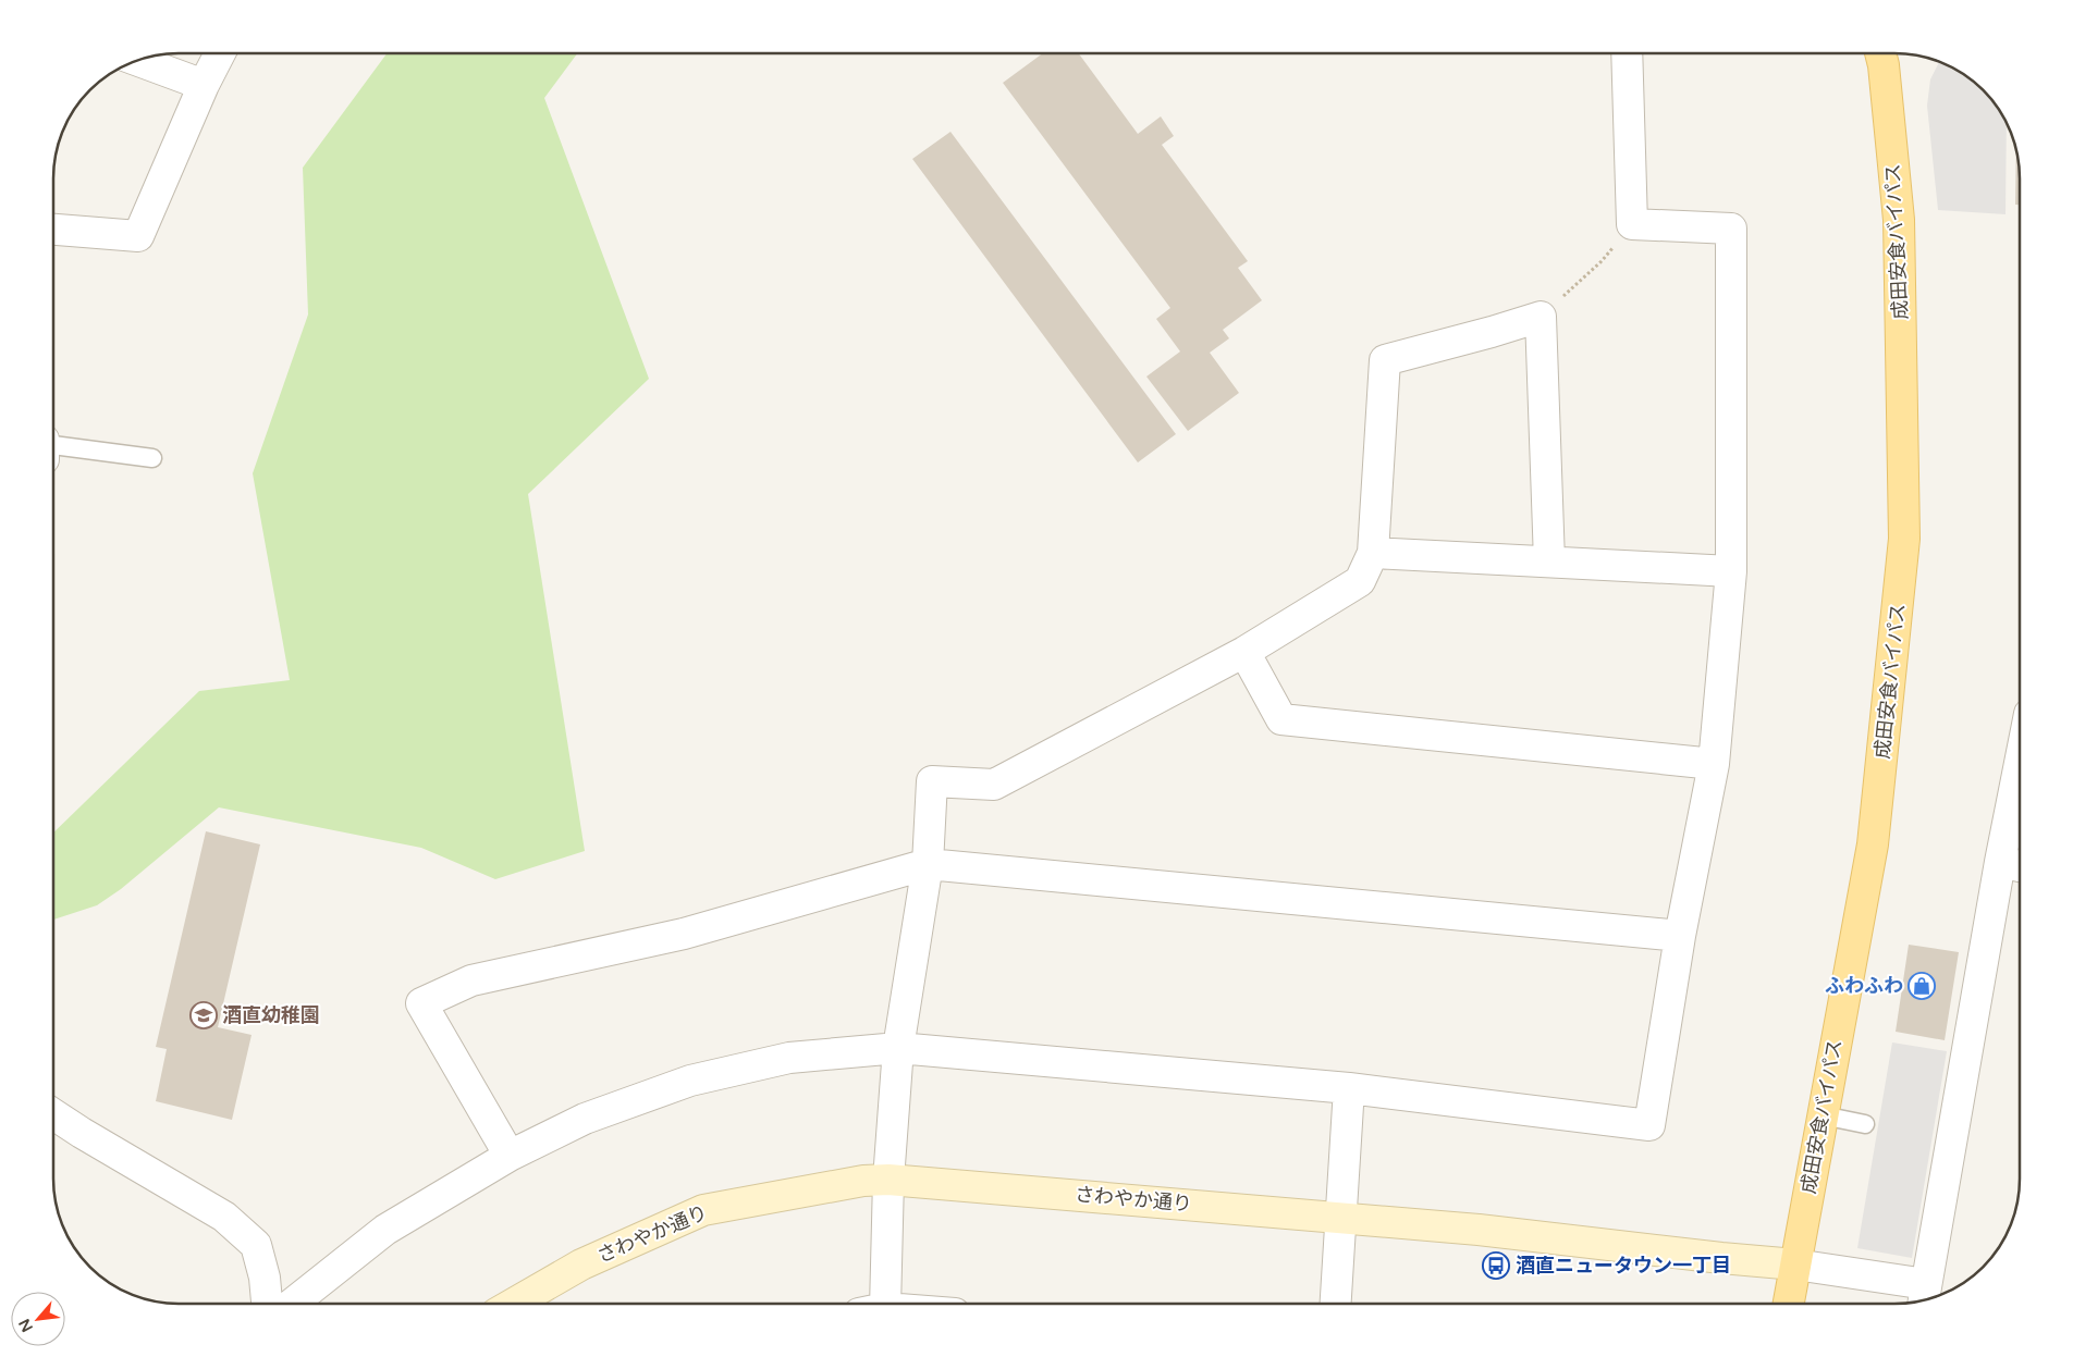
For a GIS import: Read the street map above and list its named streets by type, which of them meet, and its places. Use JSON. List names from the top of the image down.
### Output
{
  "streets": {
    "main road": ["成田安食バイパス"],
    "street": ["さわやか通り"]
  },
  "crossings": [
    ["成田安食バイパス", "さわやか通り"]
  ],
  "places": {
    "shop": ["ふわふわ"],
    "school or university": ["酒直幼稚園"],
    "bus stop": ["酒直ニュータウン一丁目"]
  },
  "north": "bottom left"
}
